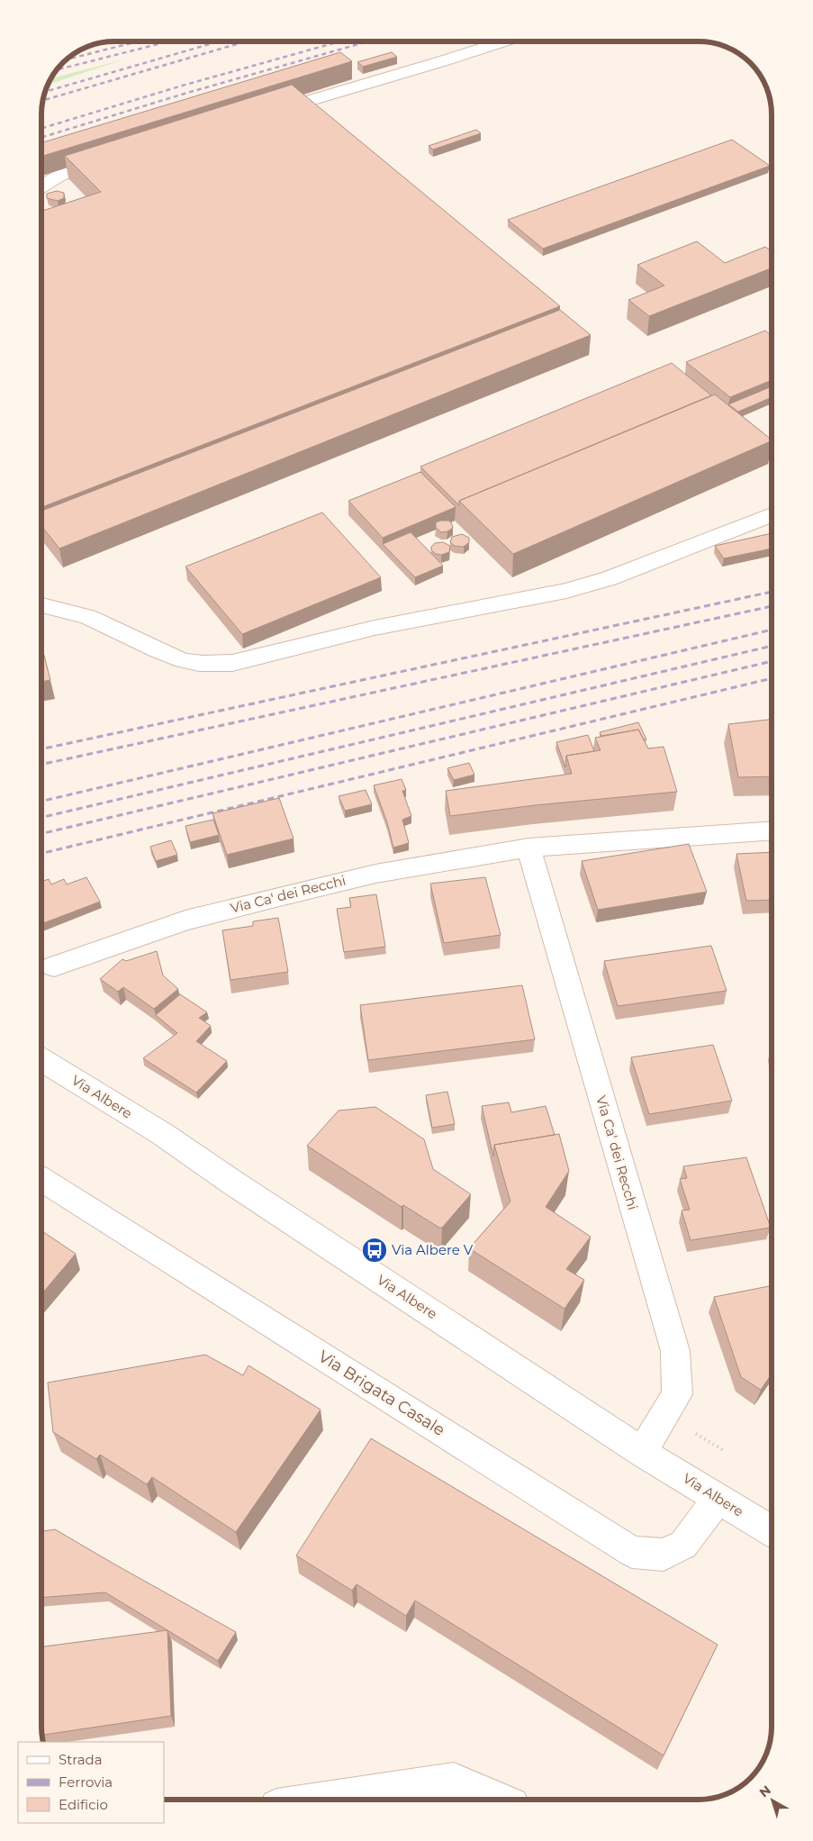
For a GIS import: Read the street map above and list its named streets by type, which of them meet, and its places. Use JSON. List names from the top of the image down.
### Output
{
  "streets": {
    "street": ["Via Ca' dei Recchi", "Via Albere", "Via Brigata Casale"]
  },
  "crossings": [
    ["Via Ca' dei Recchi", "Via Albere"],
    ["Via Albere", "Via Brigata Casale"]
  ],
  "places": {
    "bus stop": ["Via Albere V"]
  },
  "legend": ["Strada", "Ferrovia", "Edificio"],
  "north": "top left"
}
